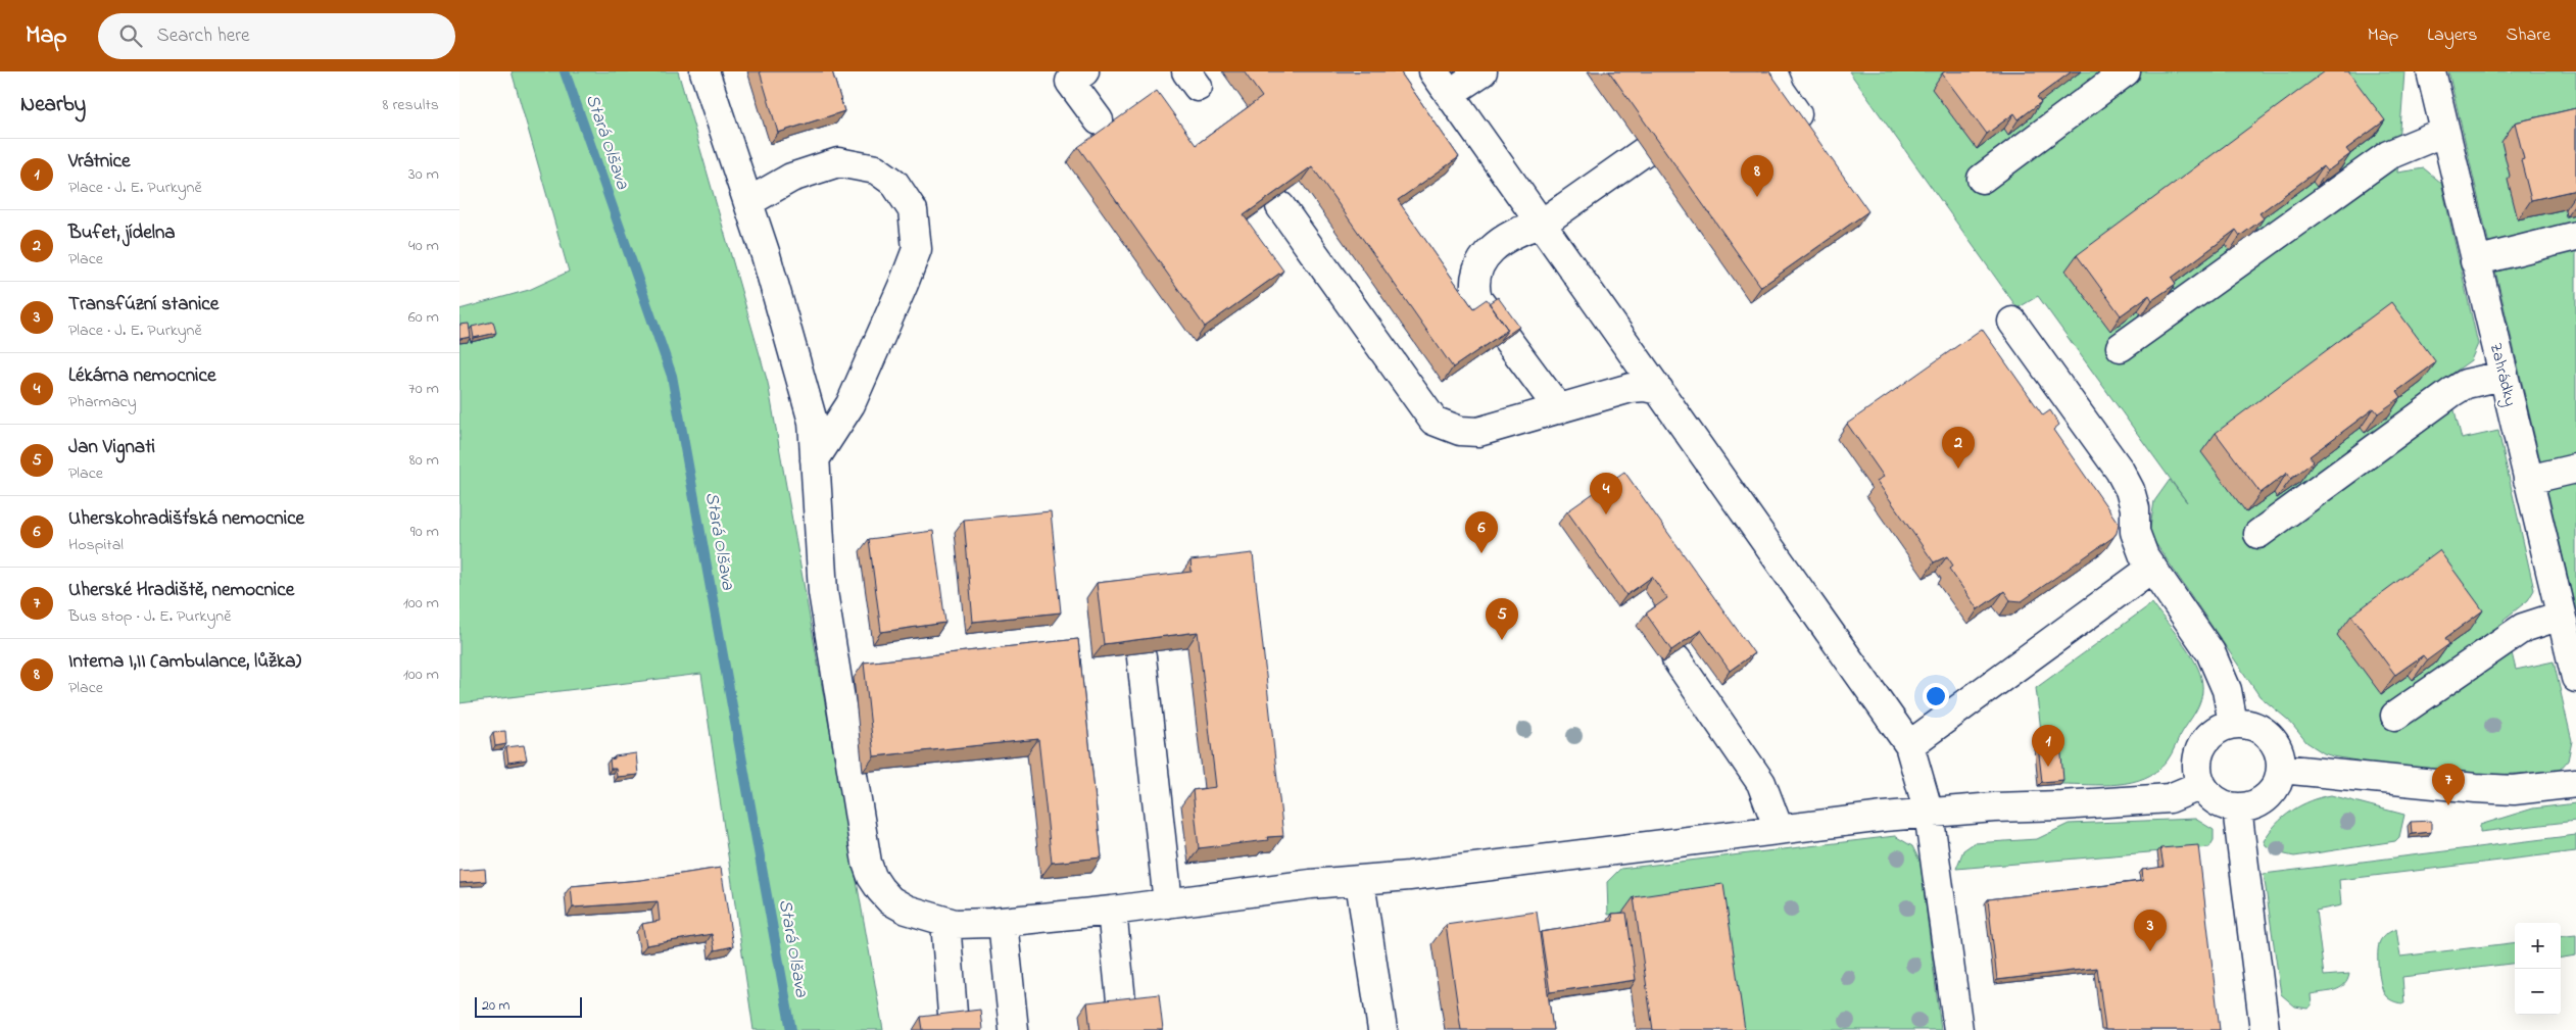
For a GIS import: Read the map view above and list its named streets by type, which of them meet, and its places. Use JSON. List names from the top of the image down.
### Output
{
  "streets": {
    "street": ["Zahrádky"]
  },
  "water": ["Stará Olšava"],
  "scale_bar": "20 m",
  "page": {
    "header": "Map",
    "search": "Search here",
    "nav": ["Map", "Layers", "Share"],
    "heading": ["Nearby", "8 results"],
    "list": [
      {
        "mark": "1",
        "name": "Vrátnice",
        "note": "Place · J. E. Purkyně",
        "value": "30 m"
      },
      {
        "mark": "2",
        "name": "Bufet, jídelna",
        "note": "Place",
        "value": "40 m"
      },
      {
        "mark": "3",
        "name": "Transfúzní stanice",
        "note": "Place · J. E. Purkyně",
        "value": "60 m"
      },
      {
        "mark": "4",
        "name": "Lékárna nemocnice",
        "note": "Pharmacy",
        "value": "70 m"
      },
      {
        "mark": "5",
        "name": "Jan Vignati",
        "note": "Place",
        "value": "80 m"
      },
      {
        "mark": "6",
        "name": "Uherskohradišťská nemocnice",
        "note": "Hospital",
        "value": "90 m"
      },
      {
        "mark": "7",
        "name": "Uherské Hradiště, nemocnice",
        "note": "Bus stop · J. E. Purkyně",
        "value": "100 m"
      },
      {
        "mark": "8",
        "name": "Interna I,II (ambulance, lůžka)",
        "note": "Place",
        "value": "100 m"
      }
    ],
    "pins": [
      "8",
      "2",
      "4",
      "6",
      "5",
      "1",
      "7",
      "3"
    ],
    "map_buttons": ["+", "−"],
    "scale": "20 m"
  }
}
